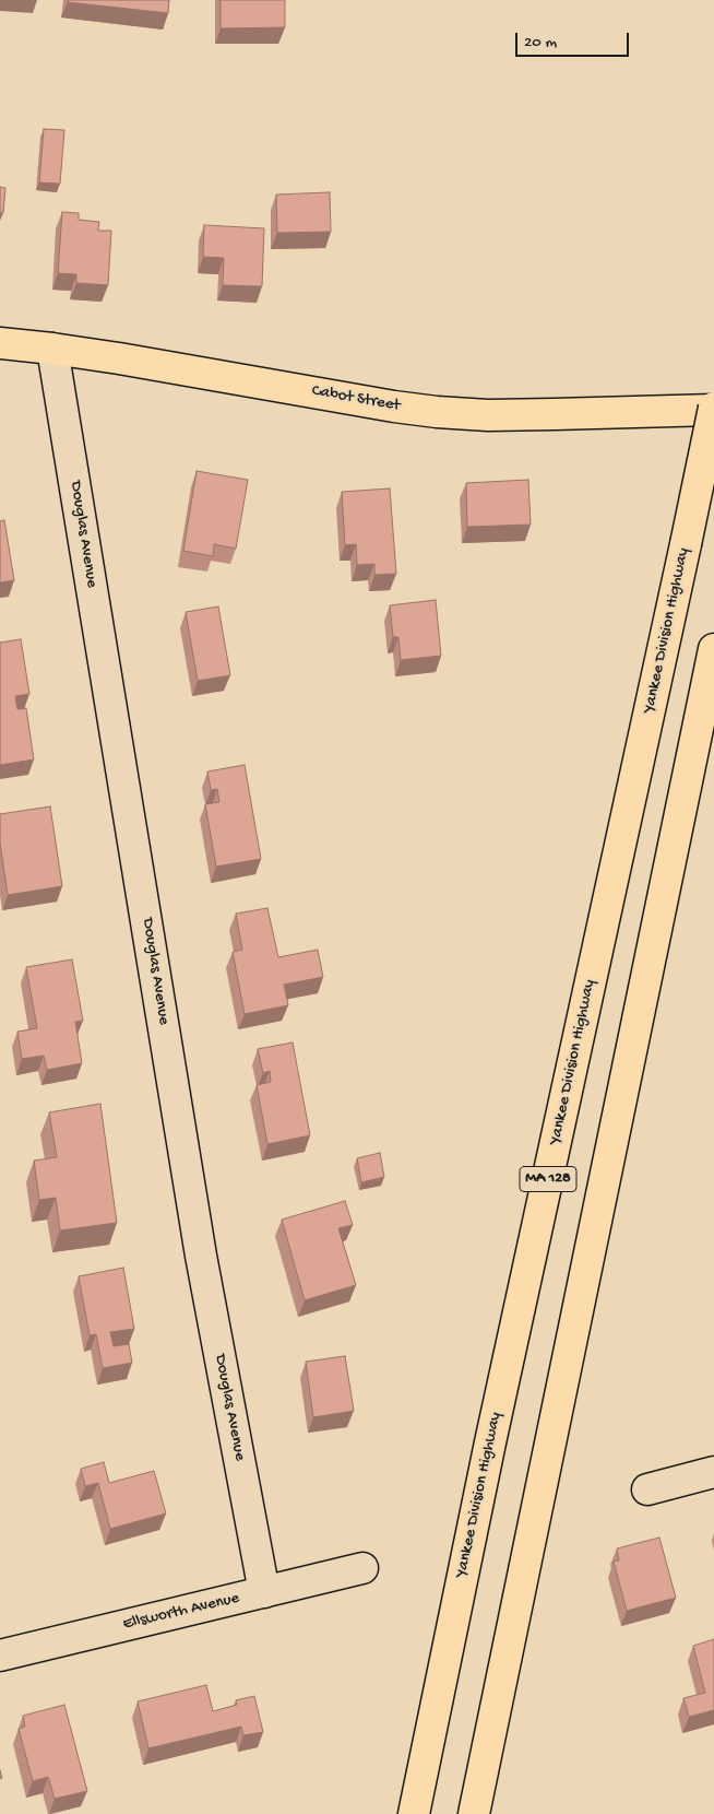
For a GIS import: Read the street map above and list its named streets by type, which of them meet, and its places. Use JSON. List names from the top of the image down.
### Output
{
  "streets": {
    "main road": ["Cabot Street", "Yankee Division Highway", "MA 128"],
    "street": ["Douglas Avenue", "Ellsworth Avenue"]
  },
  "crossings": [
    ["Cabot Street", "Douglas Avenue"],
    ["Cabot Street", "Yankee Division Highway"],
    ["Douglas Avenue", "Ellsworth Avenue"]
  ],
  "scale_bar": "20 m"
}
